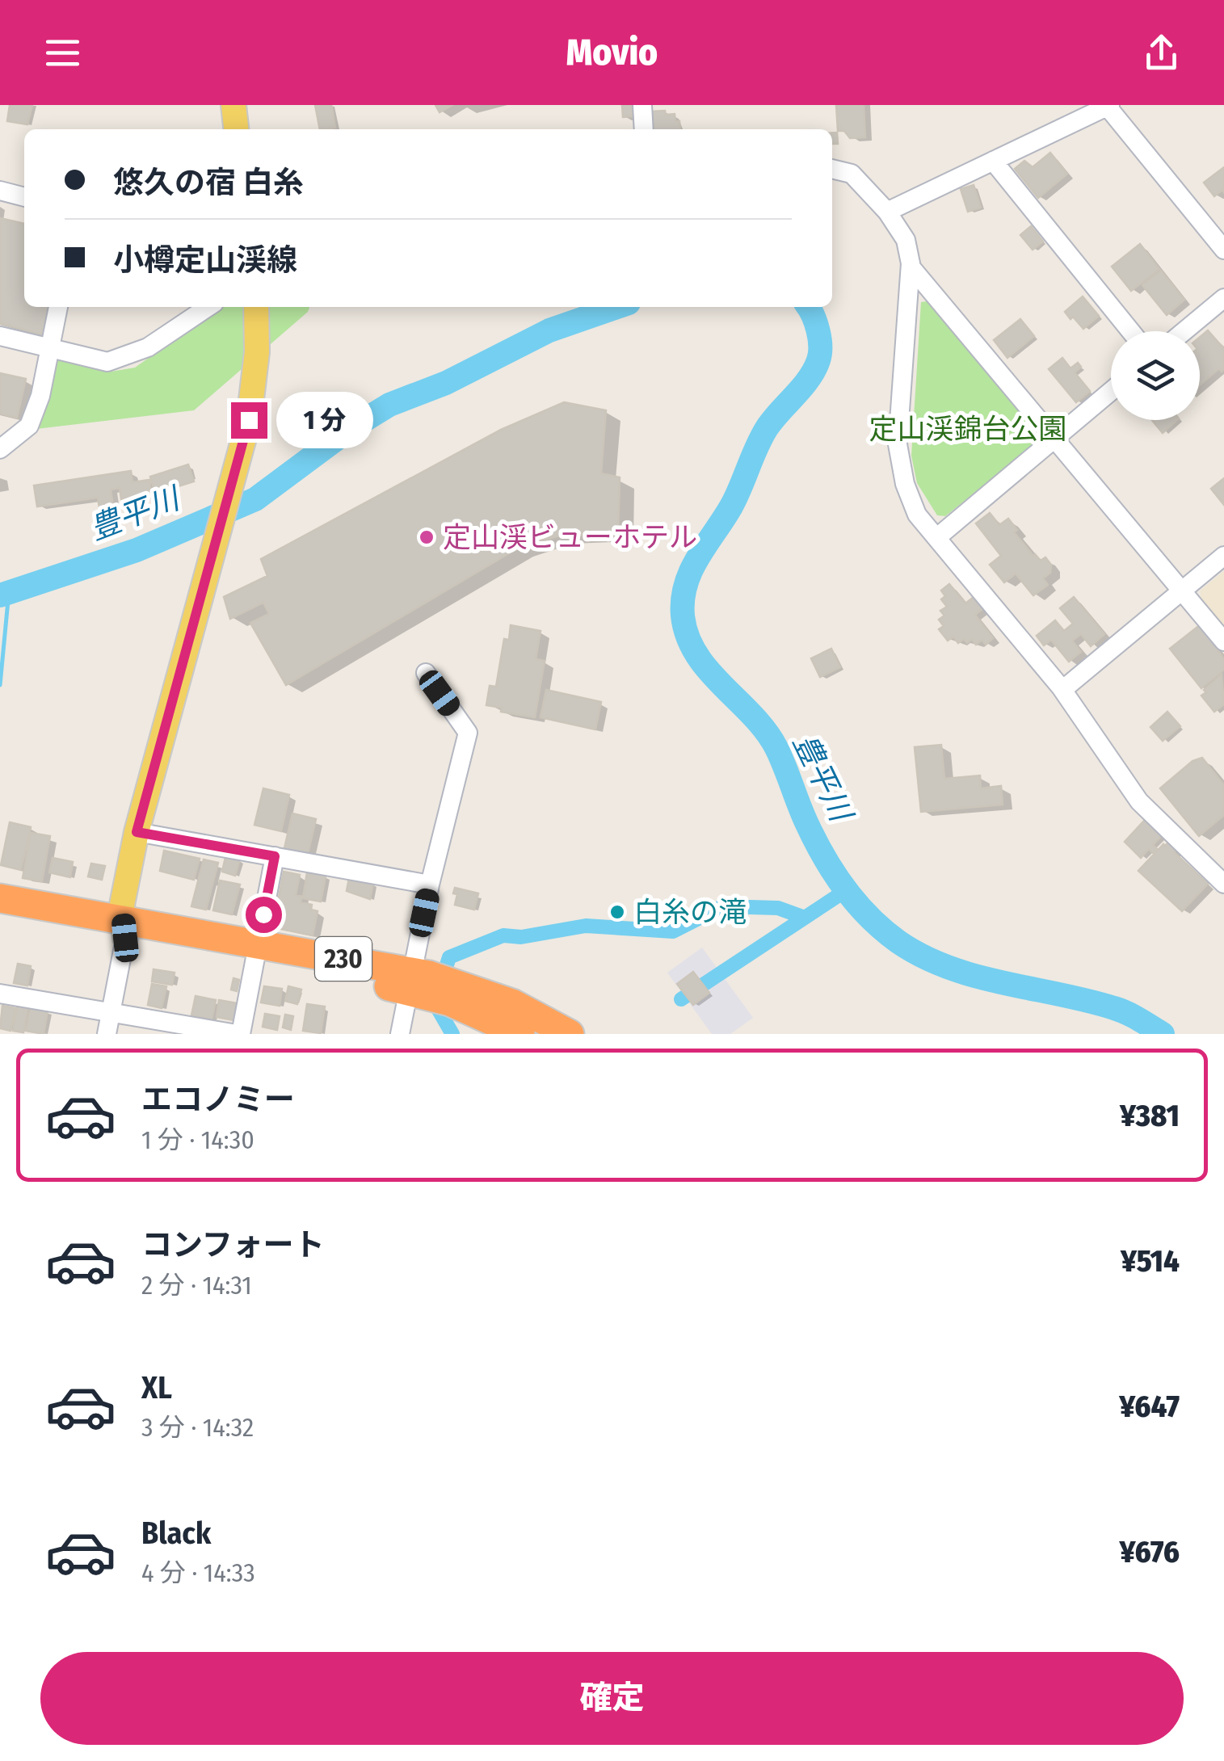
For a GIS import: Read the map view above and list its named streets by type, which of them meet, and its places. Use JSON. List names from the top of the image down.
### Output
{
  "streets": {
    "highway": ["230"]
  },
  "water": ["豊平川"],
  "parks": ["定山渓錦台公園"],
  "places": ["定山渓ビューホテル", "白糸の滝"],
  "page": {
    "header": "Movio",
    "banner": ["悠久の宿 白糸", "小樽定山渓線"],
    "bubble": "1 分",
    "list": [
      {
        "name": "エコノミー",
        "note": "1 分 · 14:30",
        "value": "¥381"
      },
      {
        "name": "コンフォート",
        "note": "2 分 · 14:31",
        "value": "¥514"
      },
      {
        "name": "XL",
        "note": "3 分 · 14:32",
        "value": "¥647"
      },
      {
        "name": "Black",
        "note": "4 分 · 14:33",
        "value": "¥676"
      }
    ],
    "buttons": "確定"
  }
}
